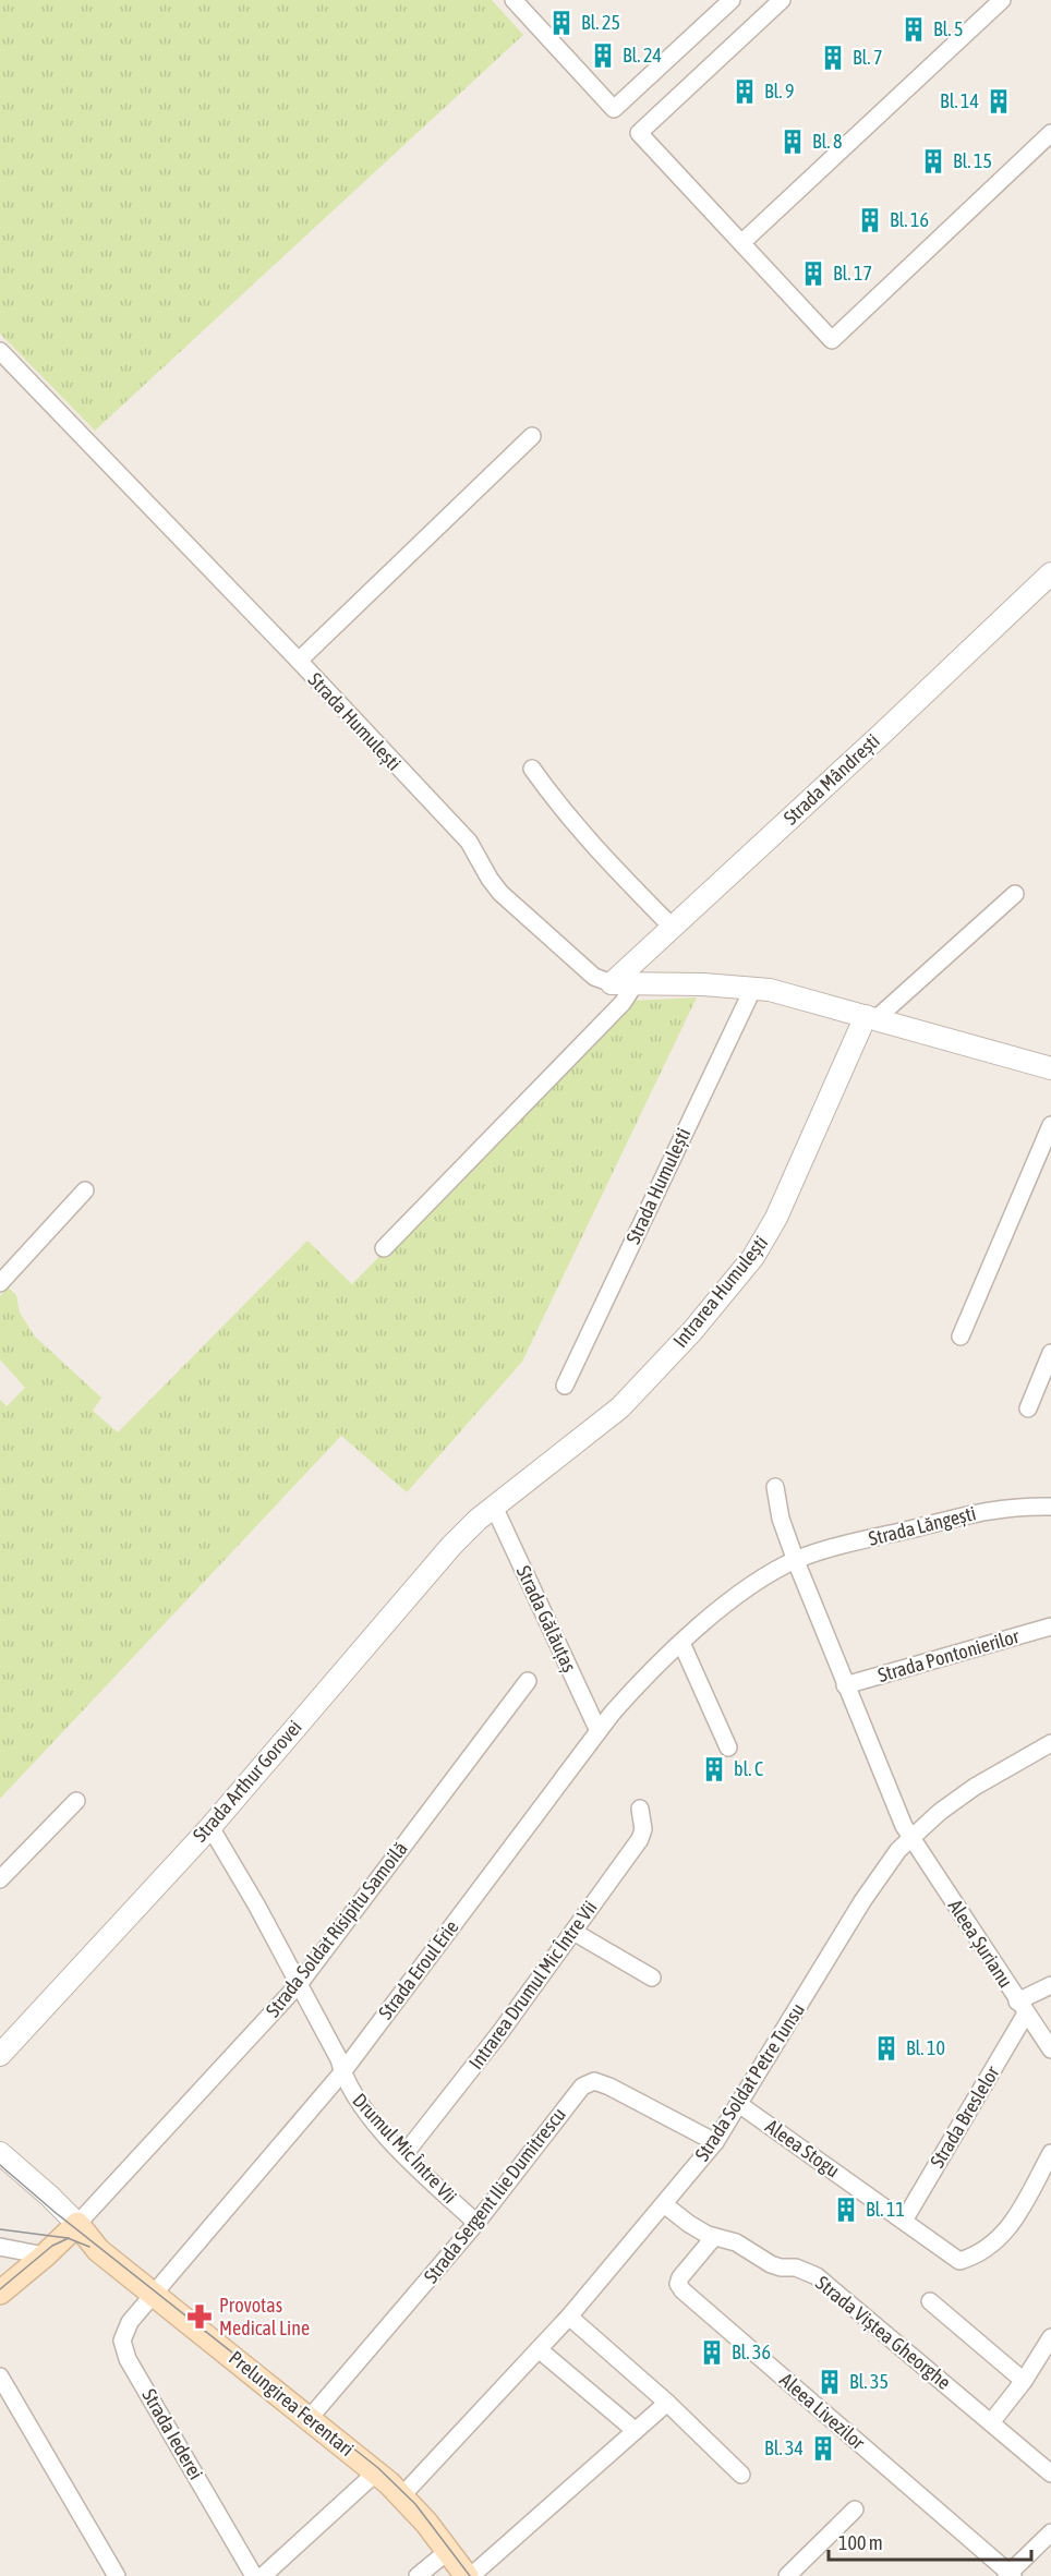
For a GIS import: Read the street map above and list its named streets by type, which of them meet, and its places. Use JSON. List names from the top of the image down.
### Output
{
  "streets": {
    "main road": ["Prelungirea Ferentari"],
    "street": [
      "Strada Humulești",
      "Strada Mândrești",
      "Intrarea Humulești",
      "Strada Lăngești",
      "Strada Gălăuțaș",
      "Strada Pontonierilor",
      "Strada Arthur Gorovei",
      "Strada Soldat Risipitu Samoilă",
      "Aleea Șurianu",
      "Strada Eroul Erie",
      "Intrarea Drumul Mic Între Vii",
      "Strada Soldat Petre Tunsu",
      "Strada Breslelor",
      "Drumul Mic Între Vii",
      "Aleea Stogu",
      "Strada Sergent Ilie Dumitrescu",
      "Strada Viștea Gheorghe",
      "Aleea Livezilor",
      "Strada Iederei"
    ]
  },
  "crossings": [
    ["Strada Humulești", "Strada Mândrești"],
    ["Strada Humulești", "Intrarea Humulești"],
    ["Intrarea Humulești", "Strada Gălăuțaș"],
    ["Intrarea Humulești", "Strada Arthur Gorovei"],
    ["Strada Lăngești", "Strada Eroul Erie"],
    ["Strada Gălăuțaș", "Strada Arthur Gorovei"],
    ["Strada Gălăuțaș", "Strada Eroul Erie"],
    ["Strada Arthur Gorovei", "Drumul Mic Între Vii"],
    ["Strada Soldat Risipitu Samoilă", "Drumul Mic Între Vii"],
    ["Strada Soldat Risipitu Samoilă", "Prelungirea Ferentari"],
    ["Aleea Șurianu", "Strada Soldat Petre Tunsu"],
    ["Aleea Șurianu", "Strada Breslelor"],
    ["Strada Eroul Erie", "Drumul Mic Între Vii"],
    ["Strada Eroul Erie", "Prelungirea Ferentari"],
    ["Strada Eroul Erie", "Strada Iederei"],
    ["Intrarea Drumul Mic Între Vii", "Drumul Mic Între Vii"],
    ["Strada Soldat Petre Tunsu", "Aleea Stogu"],
    ["Strada Soldat Petre Tunsu", "Strada Sergent Ilie Dumitrescu"],
    ["Strada Soldat Petre Tunsu", "Strada Viștea Gheorghe"],
    ["Strada Soldat Petre Tunsu", "Prelungirea Ferentari"],
    ["Strada Breslelor", "Aleea Stogu"],
    ["Drumul Mic Între Vii", "Strada Sergent Ilie Dumitrescu"],
    ["Strada Sergent Ilie Dumitrescu", "Prelungirea Ferentari"],
    ["Strada Viștea Gheorghe", "Aleea Livezilor"],
    ["Prelungirea Ferentari", "Strada Iederei"]
  ],
  "places": {
    "building": [
      "Bl. 25",
      "Bl. 5",
      "Bl. 24",
      "Bl. 7",
      "Bl. 9",
      "Bl. 14",
      "Bl. 8",
      "Bl. 15",
      "Bl. 16",
      "Bl. 17",
      "bl. C",
      "Bl. 10",
      "Bl. 11",
      "Bl. 36",
      "Bl. 35",
      "Bl. 34"
    ],
    "pharmacy": ["Provotas Medical Line"]
  },
  "scale_bar": "100 m"
}
